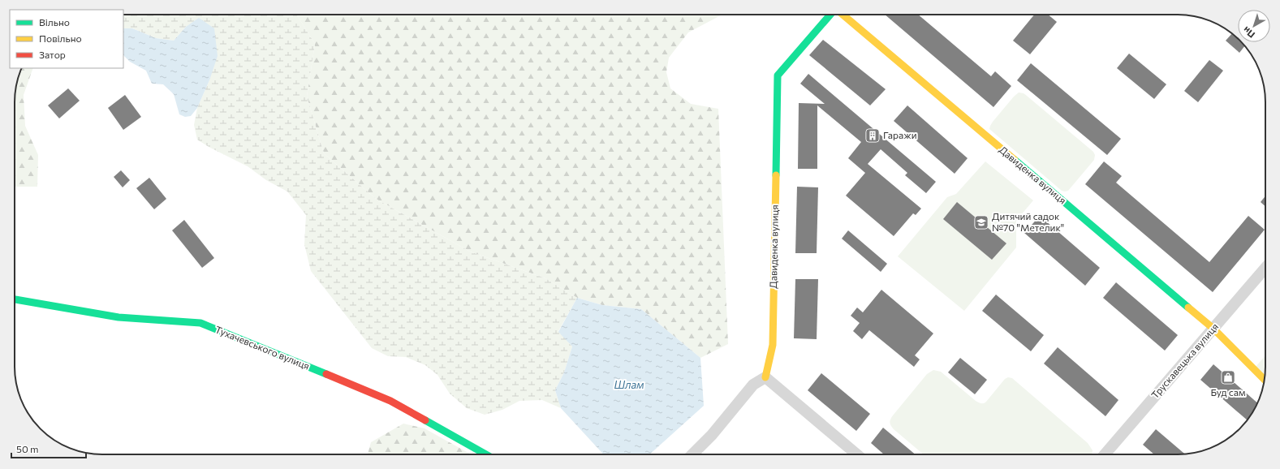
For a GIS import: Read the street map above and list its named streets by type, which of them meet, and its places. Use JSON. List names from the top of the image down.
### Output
{
  "streets": {
    "street": ["Давиденка вулиця", "Тухачевського вулиця", "Трускавецька вулиця"]
  },
  "crossings": [
    ["Давиденка вулиця", "Трускавецька вулиця"]
  ],
  "water": ["Шлам"],
  "places": {
    "building": ["Гаражи"],
    "school or university": ["Дитячий садок №70 \"Метелик\""],
    "shop": ["Буд сам"]
  },
  "legend": ["Вільно", "Повільно", "Затор"],
  "scale_bar": "50 m",
  "north": "bottom left"
}
